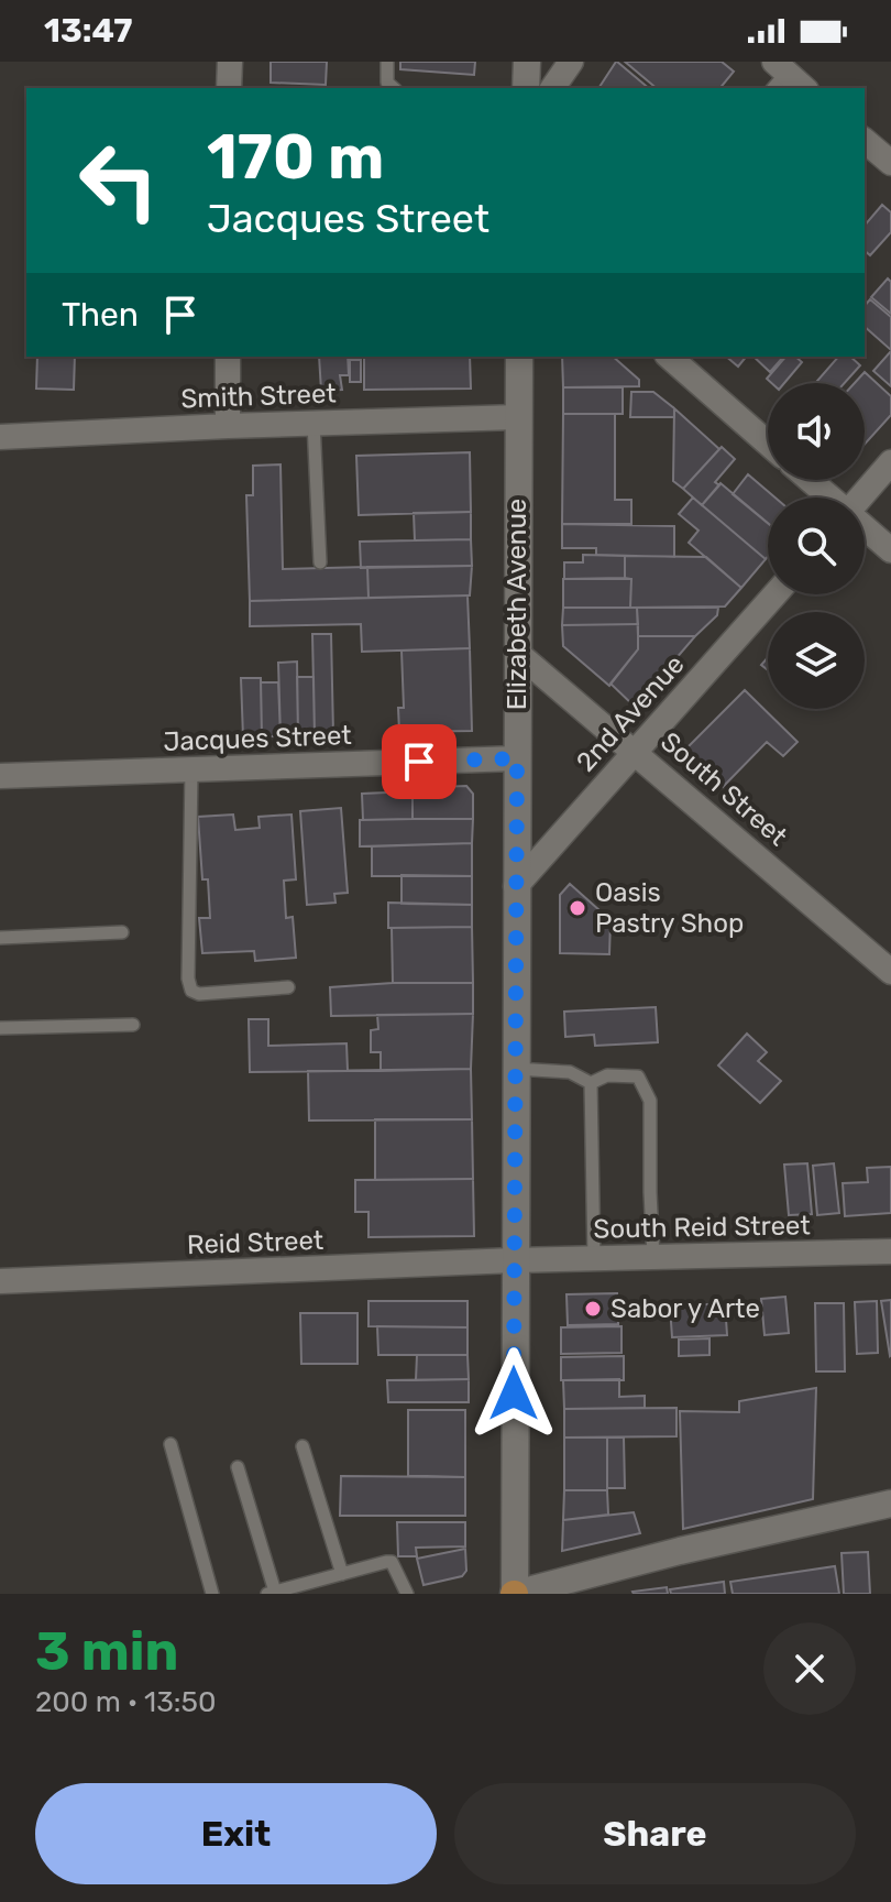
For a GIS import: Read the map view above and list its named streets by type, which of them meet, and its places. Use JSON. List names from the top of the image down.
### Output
{
  "streets": {
    "street": [
      "Smith Street",
      "Elizabeth Avenue",
      "2nd Avenue",
      "Jacques Street",
      "South Street",
      "South Reid Street",
      "Reid Street"
    ]
  },
  "crossings": [
    ["Smith Street", "Elizabeth Avenue"],
    ["Elizabeth Avenue", "2nd Avenue"],
    ["Elizabeth Avenue", "Jacques Street"],
    ["Elizabeth Avenue", "South Street"],
    ["Elizabeth Avenue", "South Reid Street"],
    ["Elizabeth Avenue", "Reid Street"],
    ["2nd Avenue", "South Street"],
    ["South Reid Street", "Reid Street"]
  ],
  "places": ["Oasis Pastry Shop", "Sabor y Arte"],
  "page": {
    "status": "13:47",
    "turn": ["170 m", "Jacques Street"],
    "then": "Then",
    "heading": ["3 min", "200 m · 13:50"],
    "buttons": ["Exit", "Share"]
  }
}
